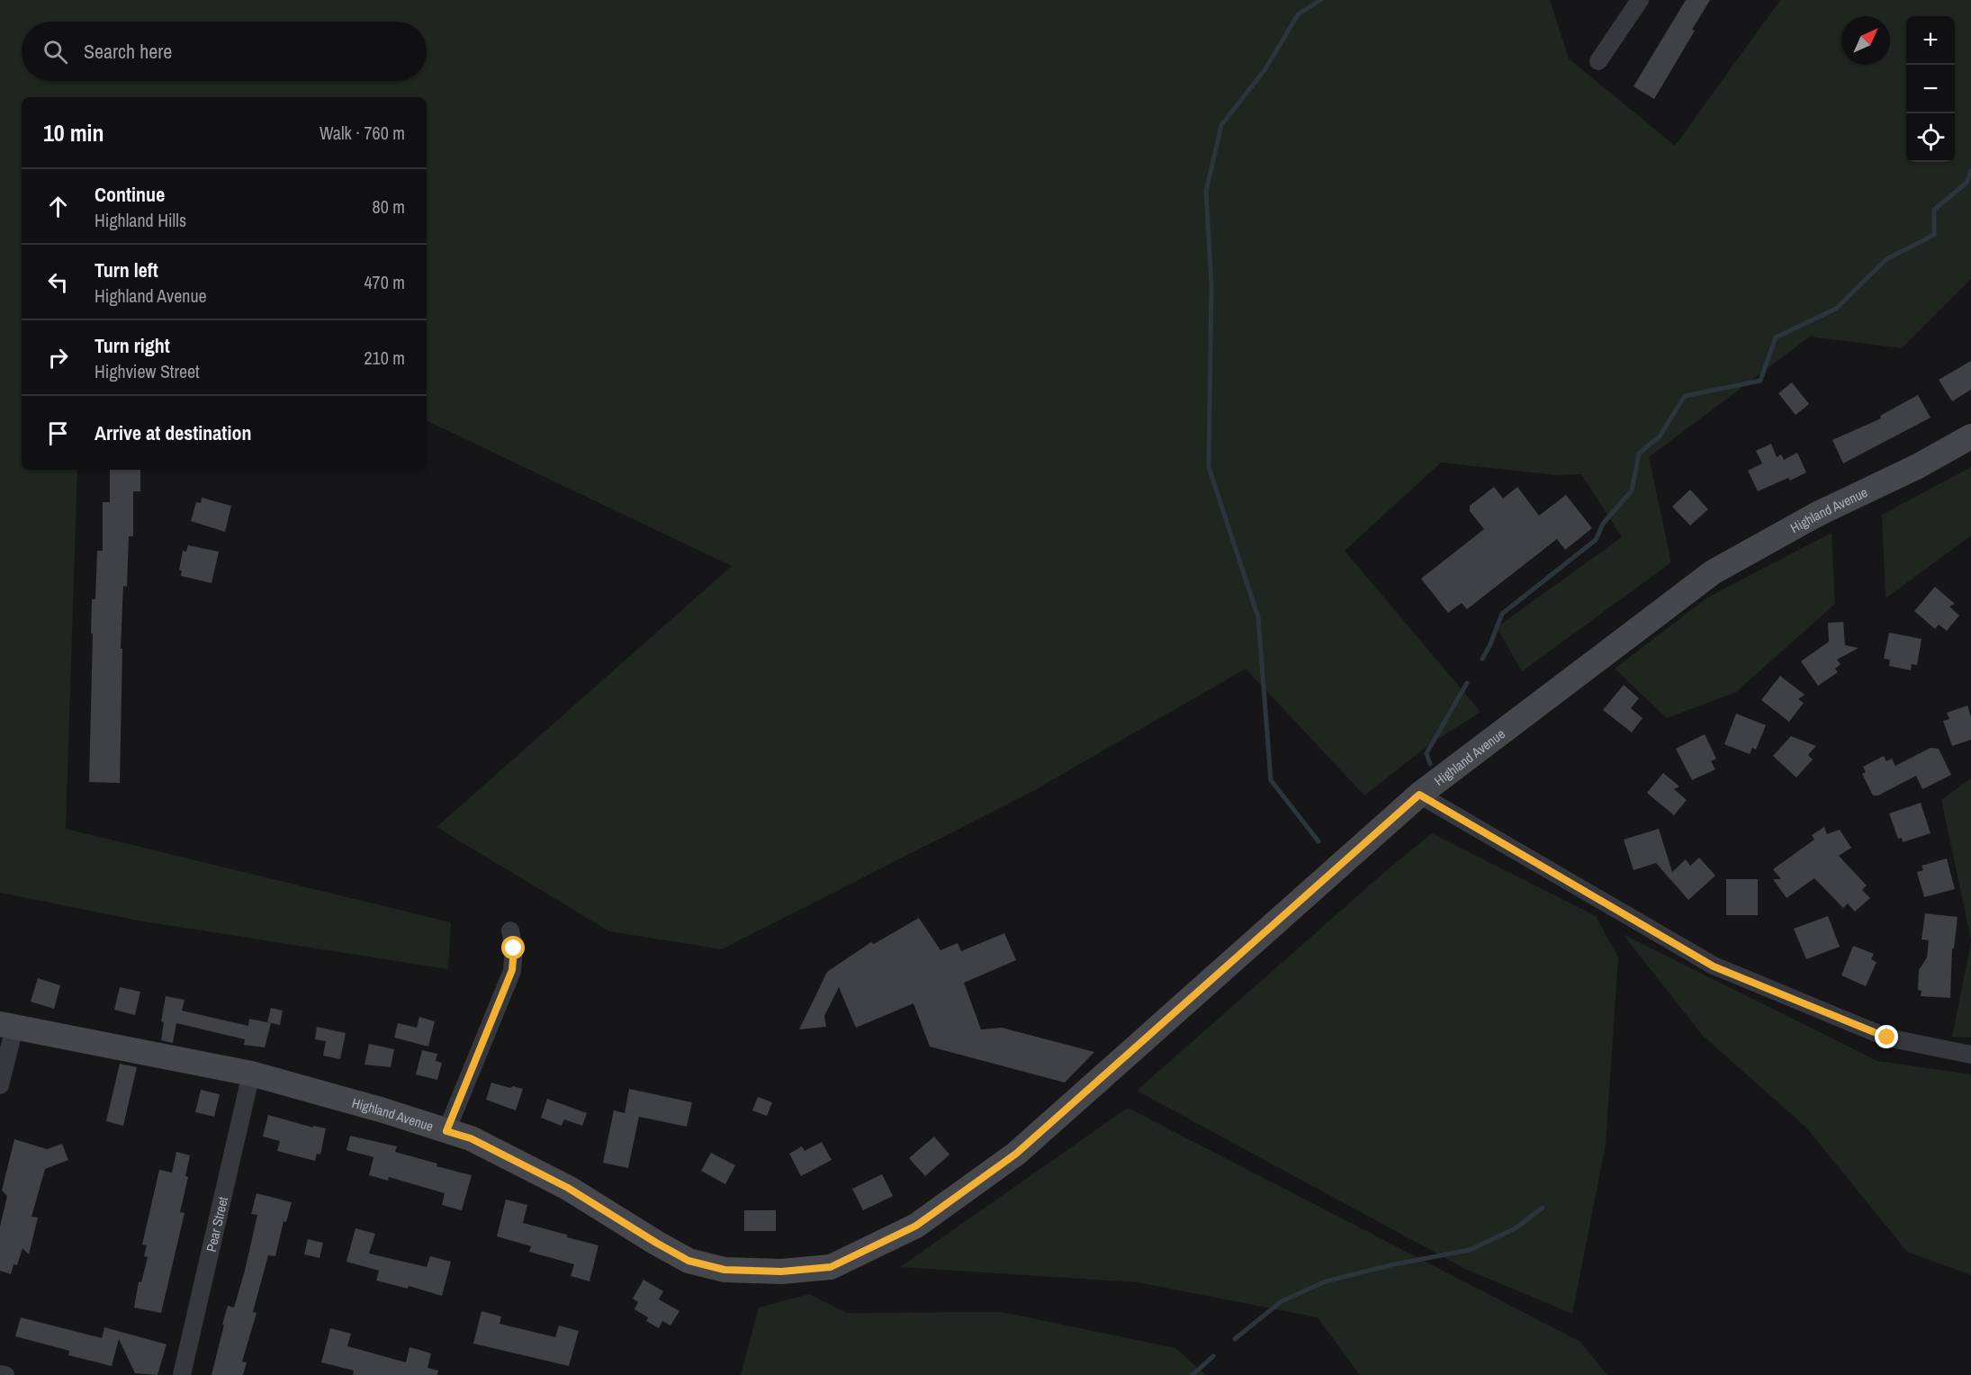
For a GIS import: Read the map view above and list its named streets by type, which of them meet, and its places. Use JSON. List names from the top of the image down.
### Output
{
  "streets": {
    "main road": ["Highland Avenue"],
    "street": ["Pear Street"]
  },
  "crossings": [
    ["Highland Avenue", "Pear Street"]
  ],
  "north": "top right",
  "page": {
    "map_buttons": ["+", "−"],
    "search": "Search here",
    "heading": ["10 min", "Walk · 760 m"],
    "list": [
      ["Continue", "Highland Hills", "80 m"],
      ["Turn left", "Highland Avenue", "470 m"],
      ["Turn right", "Highview Street", "210 m"],
      "Arrive at destination"
    ]
  }
}
